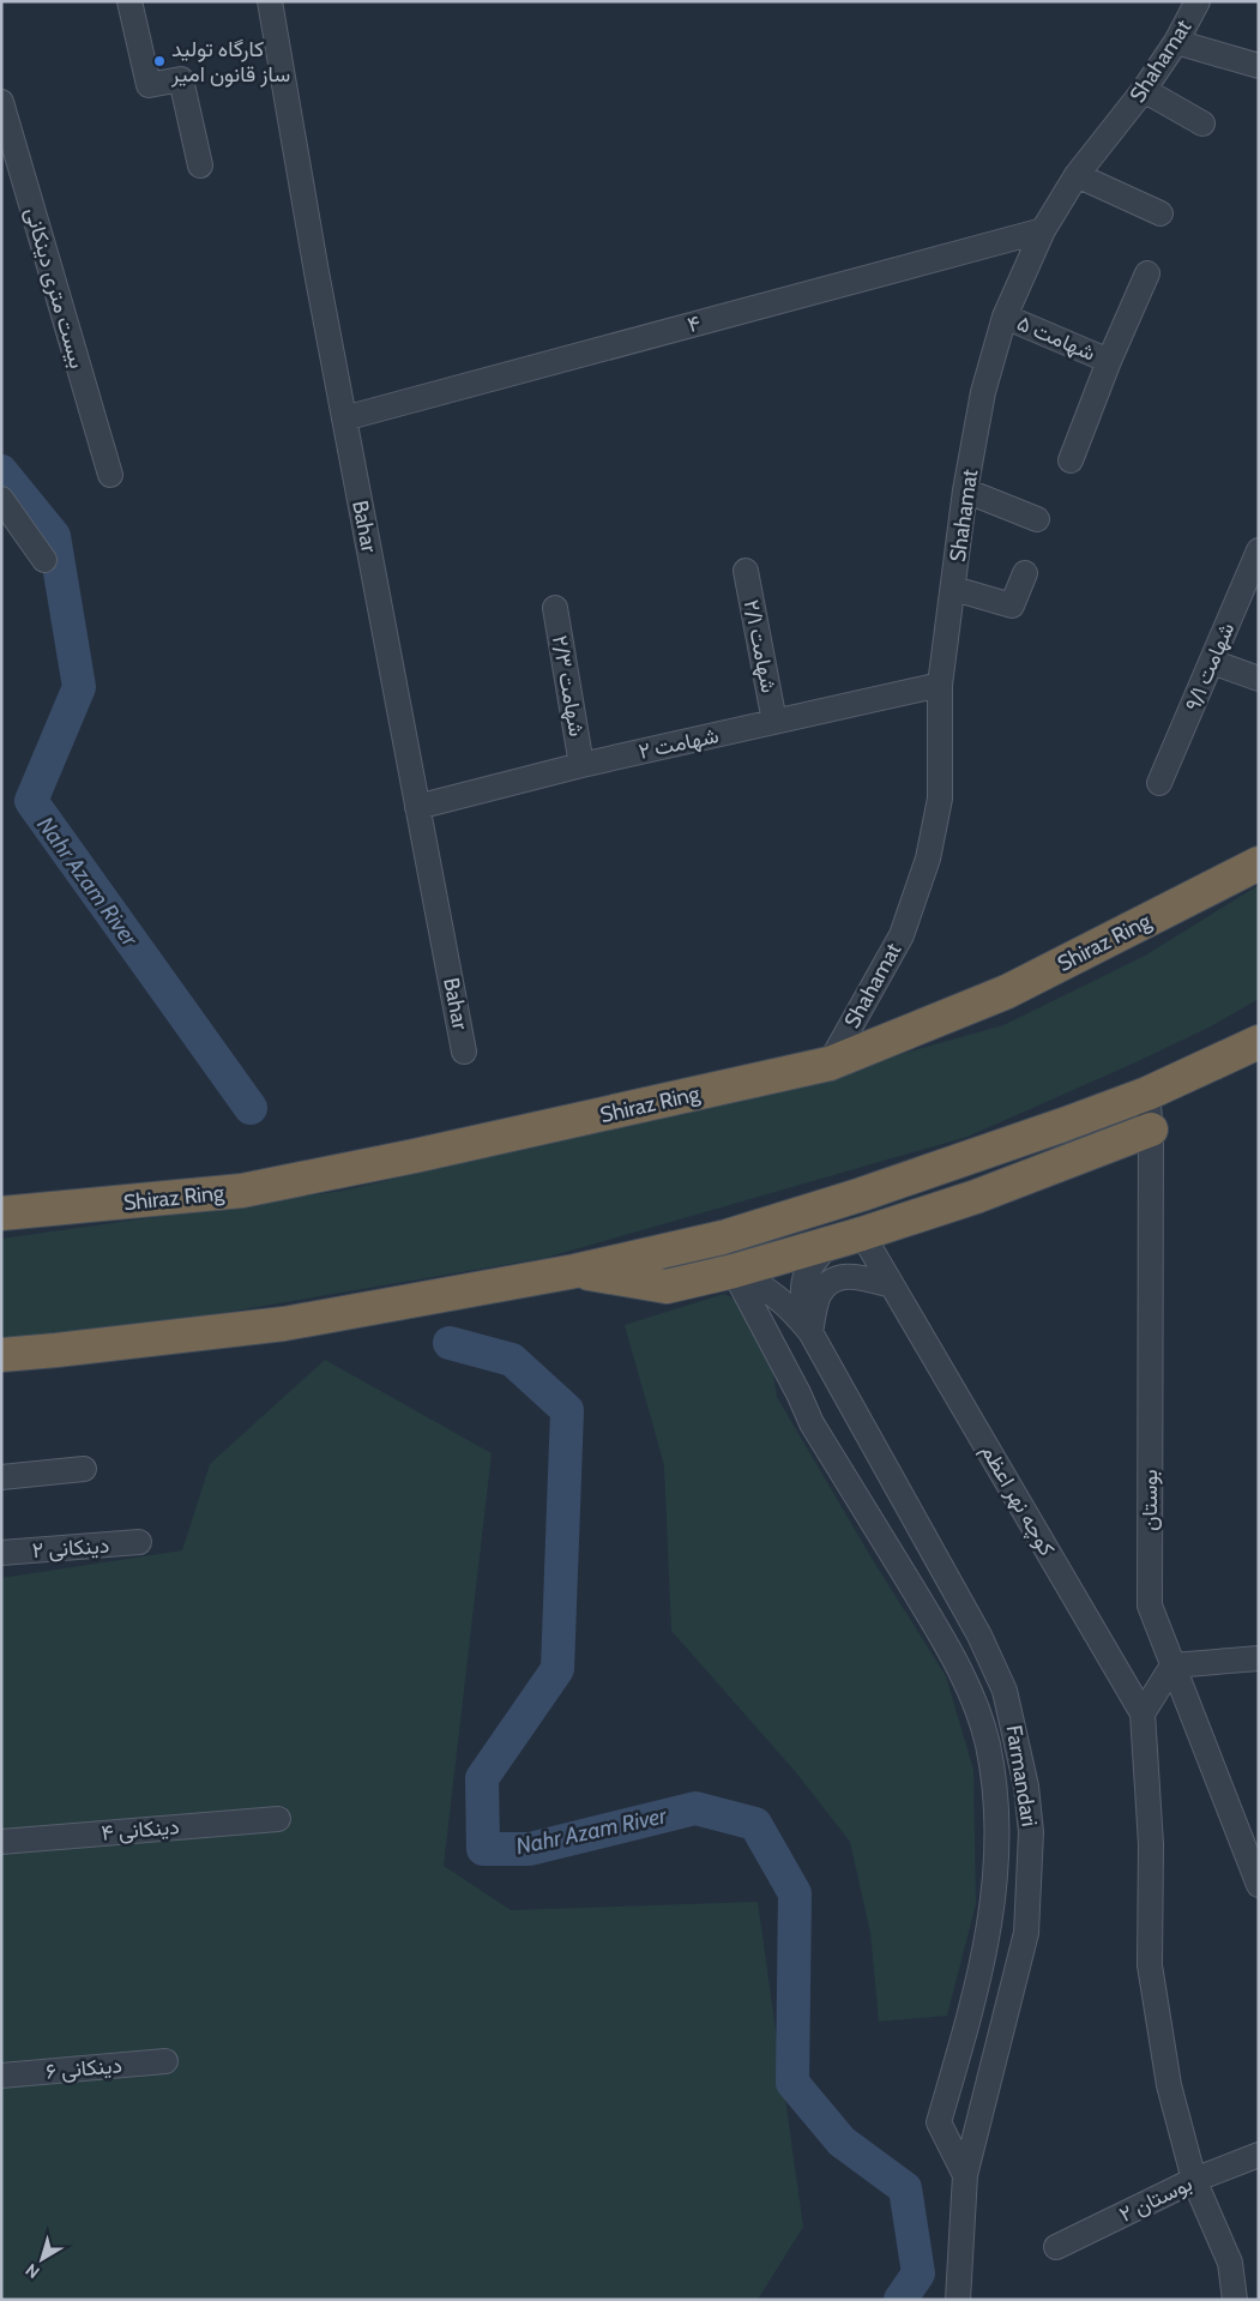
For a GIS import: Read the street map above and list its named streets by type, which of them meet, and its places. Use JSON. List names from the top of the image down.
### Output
{
  "streets": {
    "highway": ["Shiraz Ring"],
    "street": [
      "Shahamat",
      "بیست متری دینکانی",
      "۴",
      "۵ شهامت",
      "Bahar",
      "۲/۱ شهامت",
      "۹/۱ شهامت",
      "۲/۳ شهامت",
      "۲ شهامت",
      "کوچه نهر اعظم",
      "بوستان",
      "۲ دینکانی",
      "Farmandari",
      "۴ دینکانی",
      "۶ دینکانی",
      "۲ بوستان"
    ]
  },
  "crossings": [
    ["Shahamat", "۴"],
    ["Shahamat", "۵ شهامت"],
    ["Shahamat", "۲ شهامت"],
    ["Shahamat", "Shiraz Ring"],
    ["۴", "Bahar"],
    ["Bahar", "۲ شهامت"],
    ["۲/۱ شهامت", "۲ شهامت"],
    ["۲/۳ شهامت", "۲ شهامت"]
  ],
  "water": ["Nahr Azam River"],
  "places": ["کارگاه تولید ساز قانون امیر"],
  "north": "bottom left"
}
